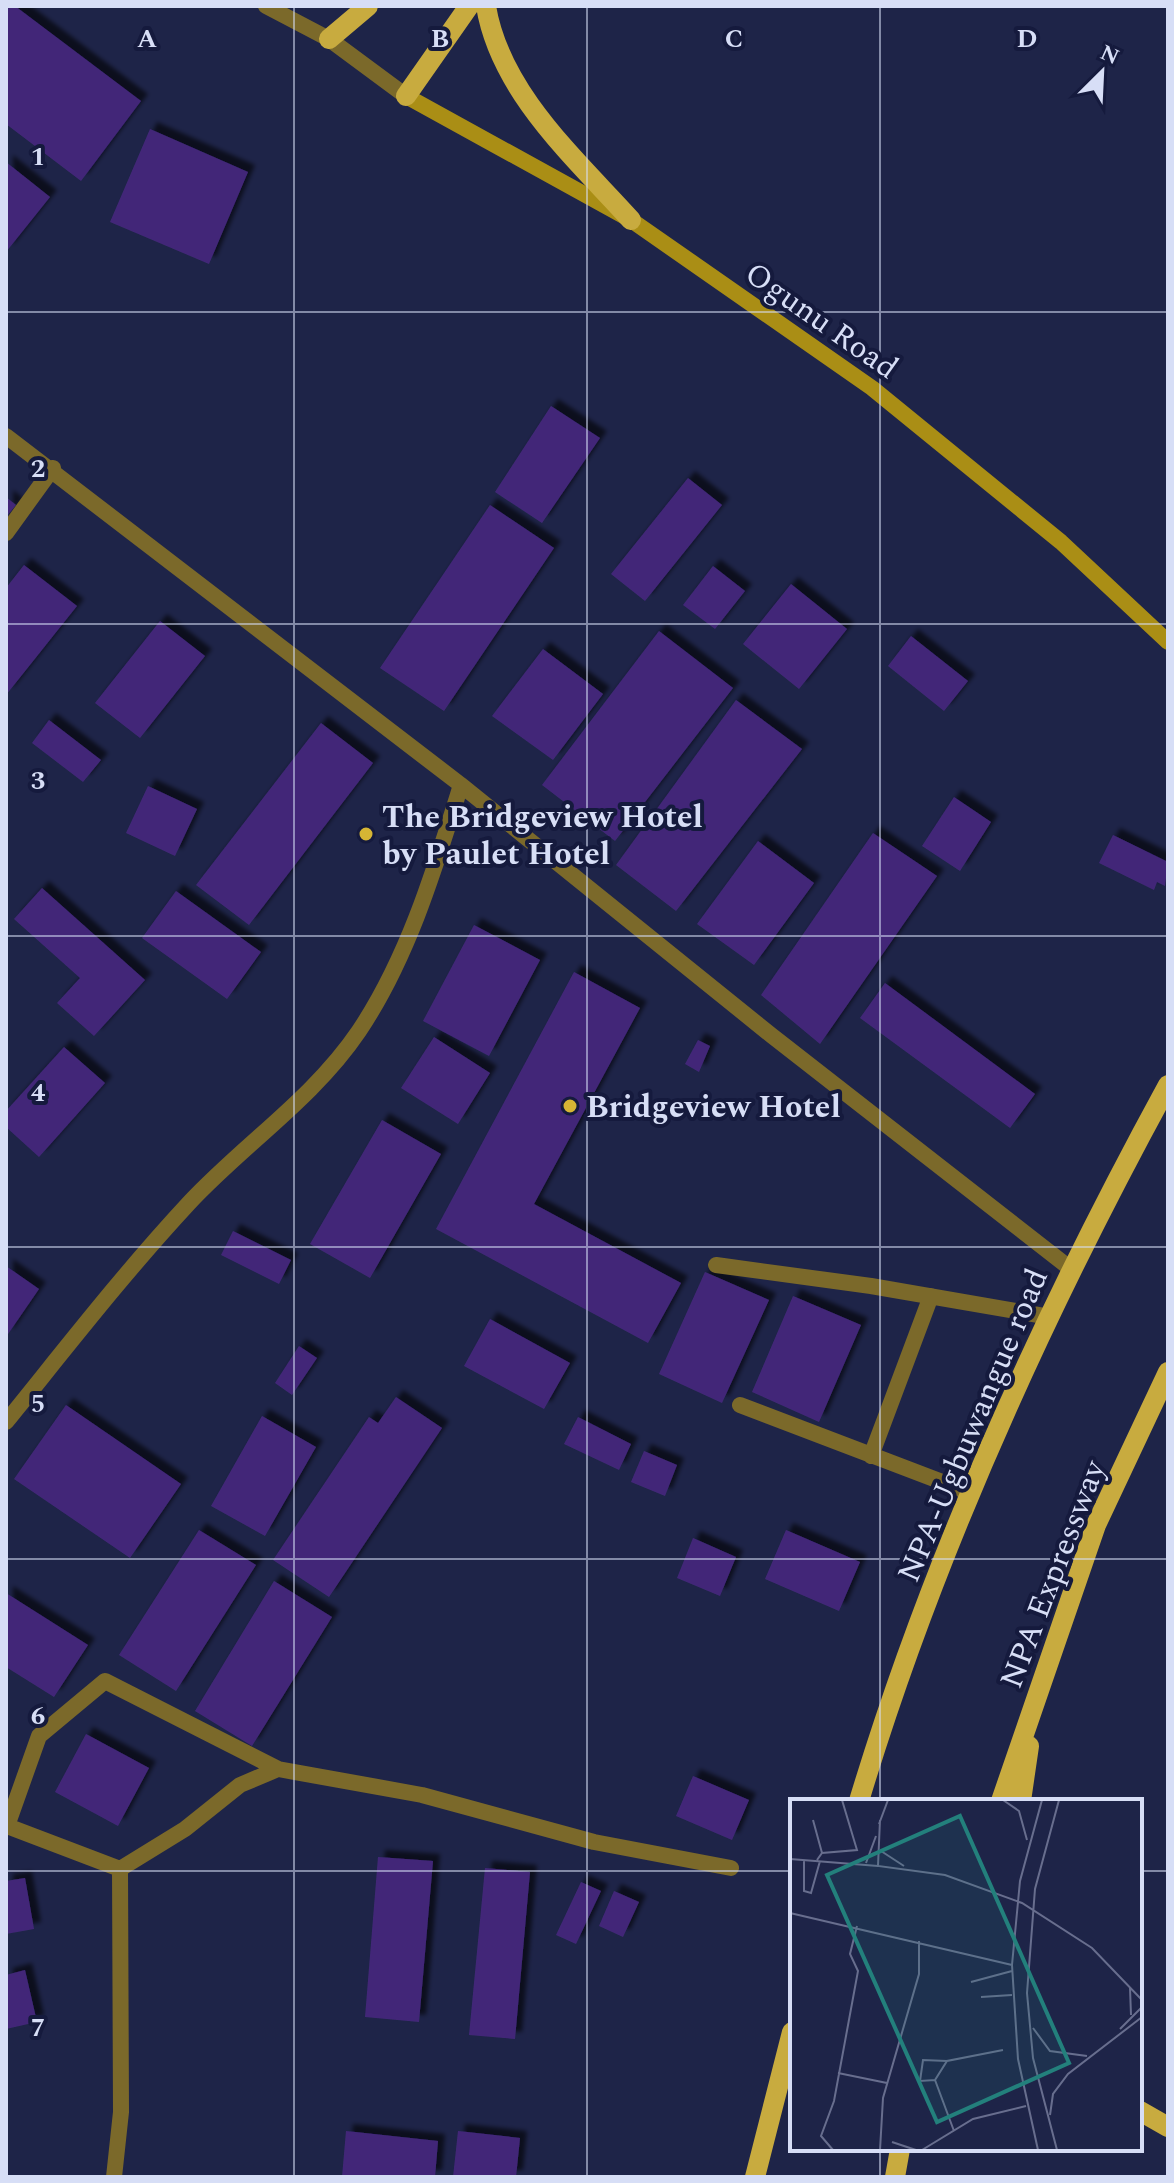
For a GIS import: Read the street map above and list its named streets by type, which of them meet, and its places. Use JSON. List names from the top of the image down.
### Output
{
  "streets": {
    "main road": ["Ogunu Road", "NPA-Ugbuwangue road", "NPA Expressway"]
  },
  "places": ["The Bridgeview Hotel by Paulet Hotel", "Bridgeview Hotel"],
  "north": "top right",
  "grid": {
    "columns": [
      "A",
      "B",
      "C",
      "D"
    ],
    "rows": [
      "1",
      "2",
      "3",
      "4",
      "5",
      "6",
      "7"
    ]
  }
}
